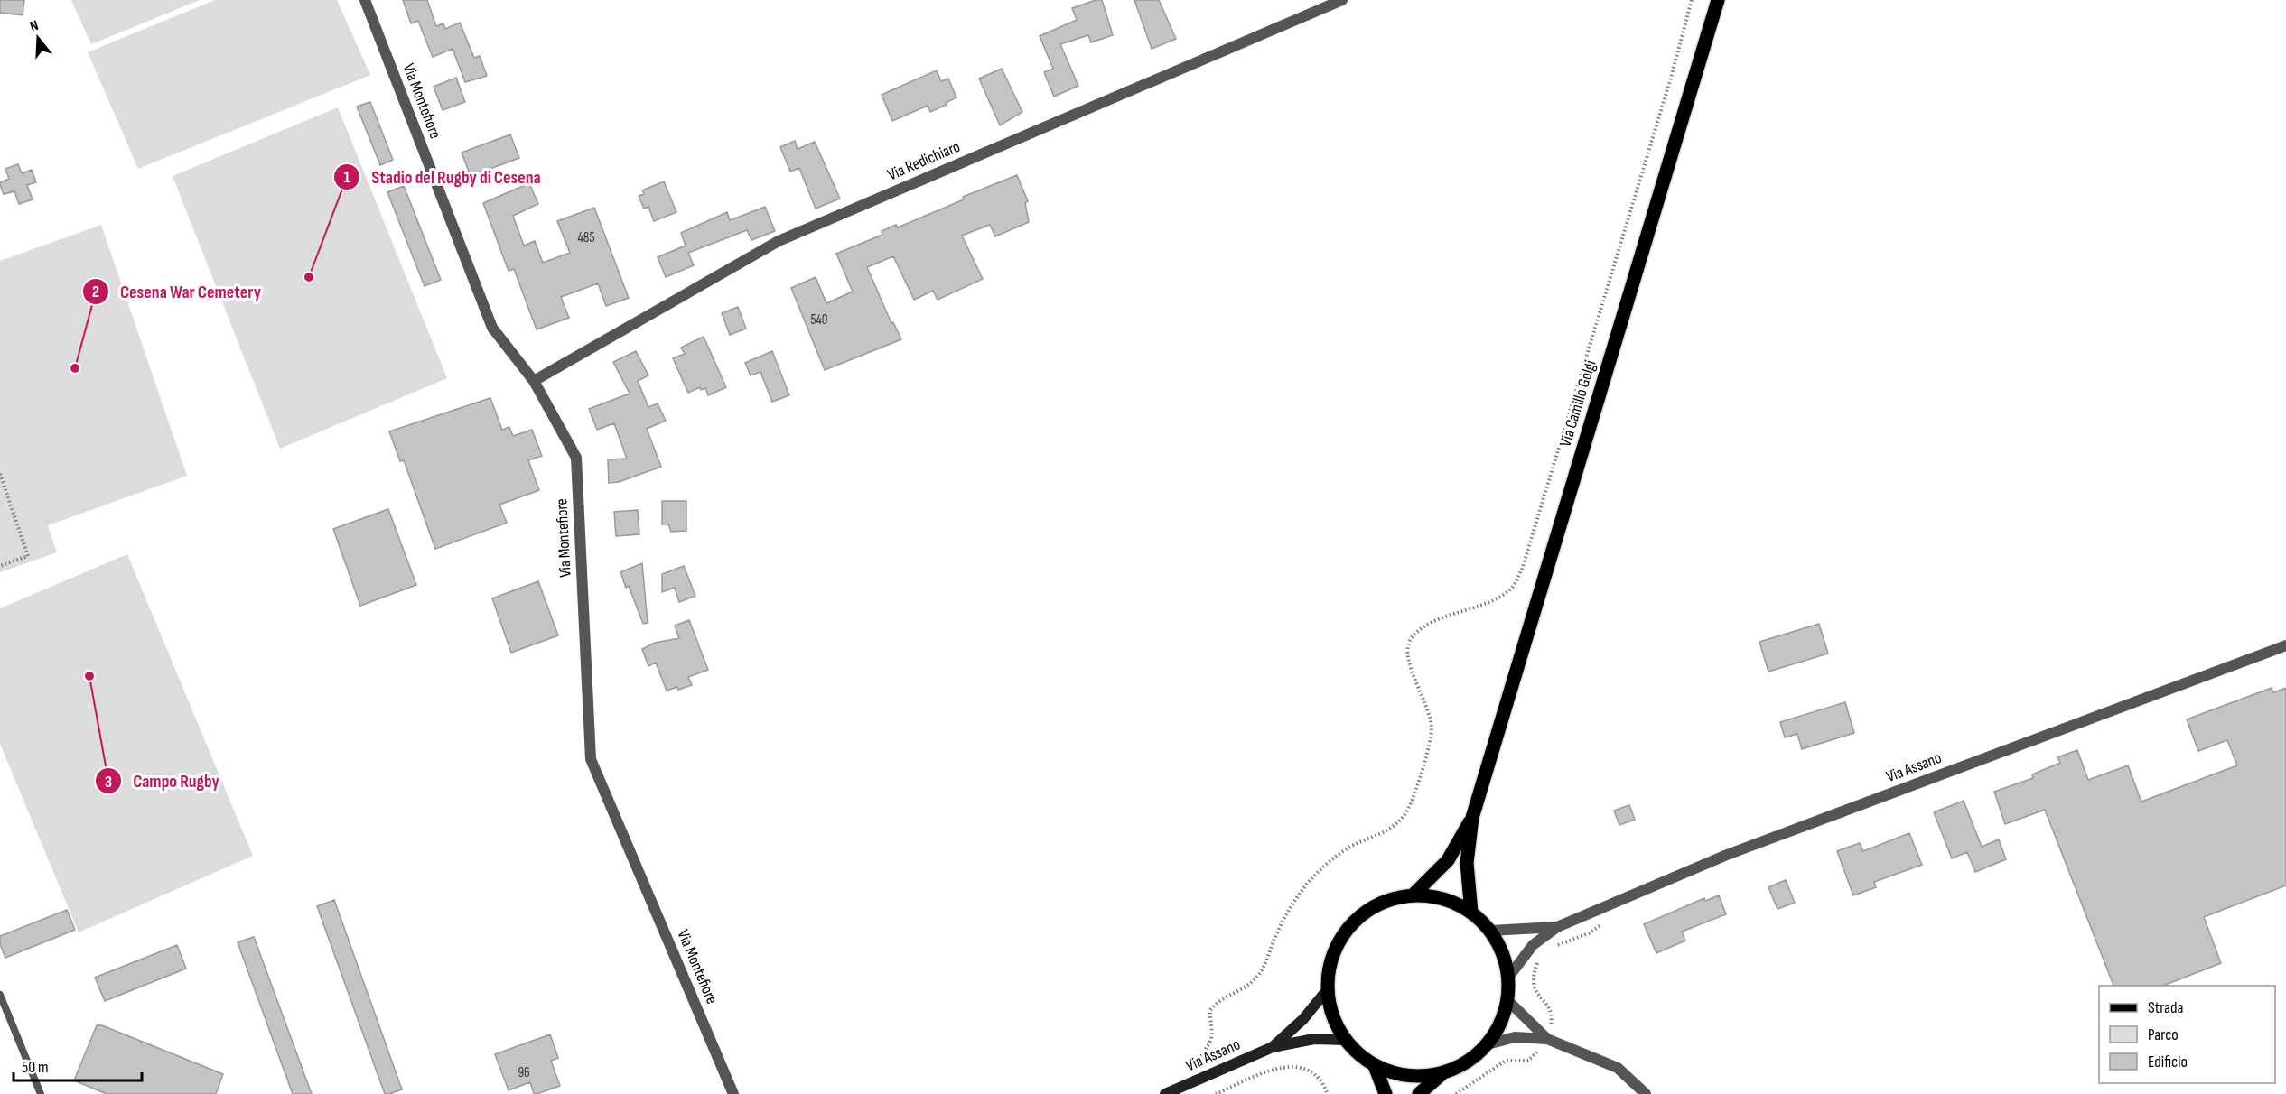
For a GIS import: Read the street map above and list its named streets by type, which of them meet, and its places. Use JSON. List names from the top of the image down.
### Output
{
  "streets": {
    "main road": ["Via Camillo Golgi", "Via Assano"],
    "street": ["Via Montefiore", "Via Redichiaro"]
  },
  "crossings": [
    ["Via Montefiore", "Via Redichiaro"],
    ["Via Camillo Golgi", "Via Assano"]
  ],
  "places": ["Stadio del Rugby di Cesena", "Cesena War Cemetery", "Campo Rugby"],
  "house_numbers": ["485", "540", "96"],
  "legend": ["Strada", "Parco", "Edificio"],
  "scale_bar": "50 m",
  "north": "top"
}
